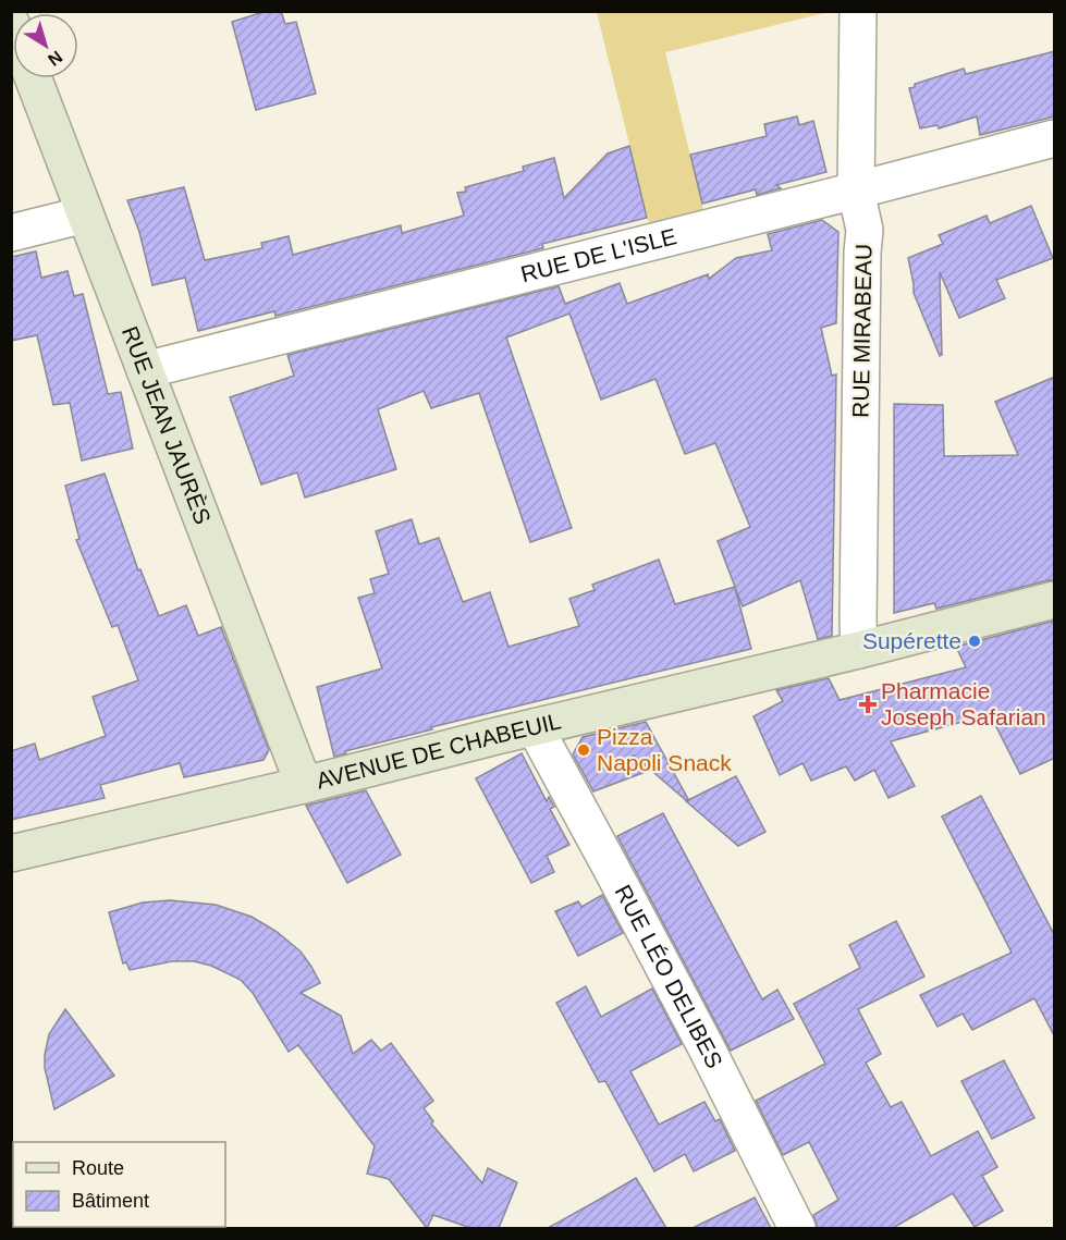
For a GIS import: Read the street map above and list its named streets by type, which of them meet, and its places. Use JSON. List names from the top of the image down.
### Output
{
  "streets": {
    "main road": ["RUE JEAN JAURÈS", "AVENUE DE CHABEUIL"],
    "street": ["RUE DE L'ISLE", "RUE MIRABEAU", "RUE LÉO DELIBES"]
  },
  "crossings": [
    ["RUE DE L'ISLE", "RUE MIRABEAU"],
    ["RUE DE L'ISLE", "RUE JEAN JAURÈS"],
    ["RUE MIRABEAU", "AVENUE DE CHABEUIL"],
    ["RUE JEAN JAURÈS", "AVENUE DE CHABEUIL"],
    ["AVENUE DE CHABEUIL", "RUE LÉO DELIBES"]
  ],
  "places": {
    "other": ["Supérette", "Pizza Napoli Snack"],
    "health": ["Pharmacie Joseph Safarian"]
  },
  "legend": ["Route", "Bâtiment"],
  "north": "bottom right"
}
